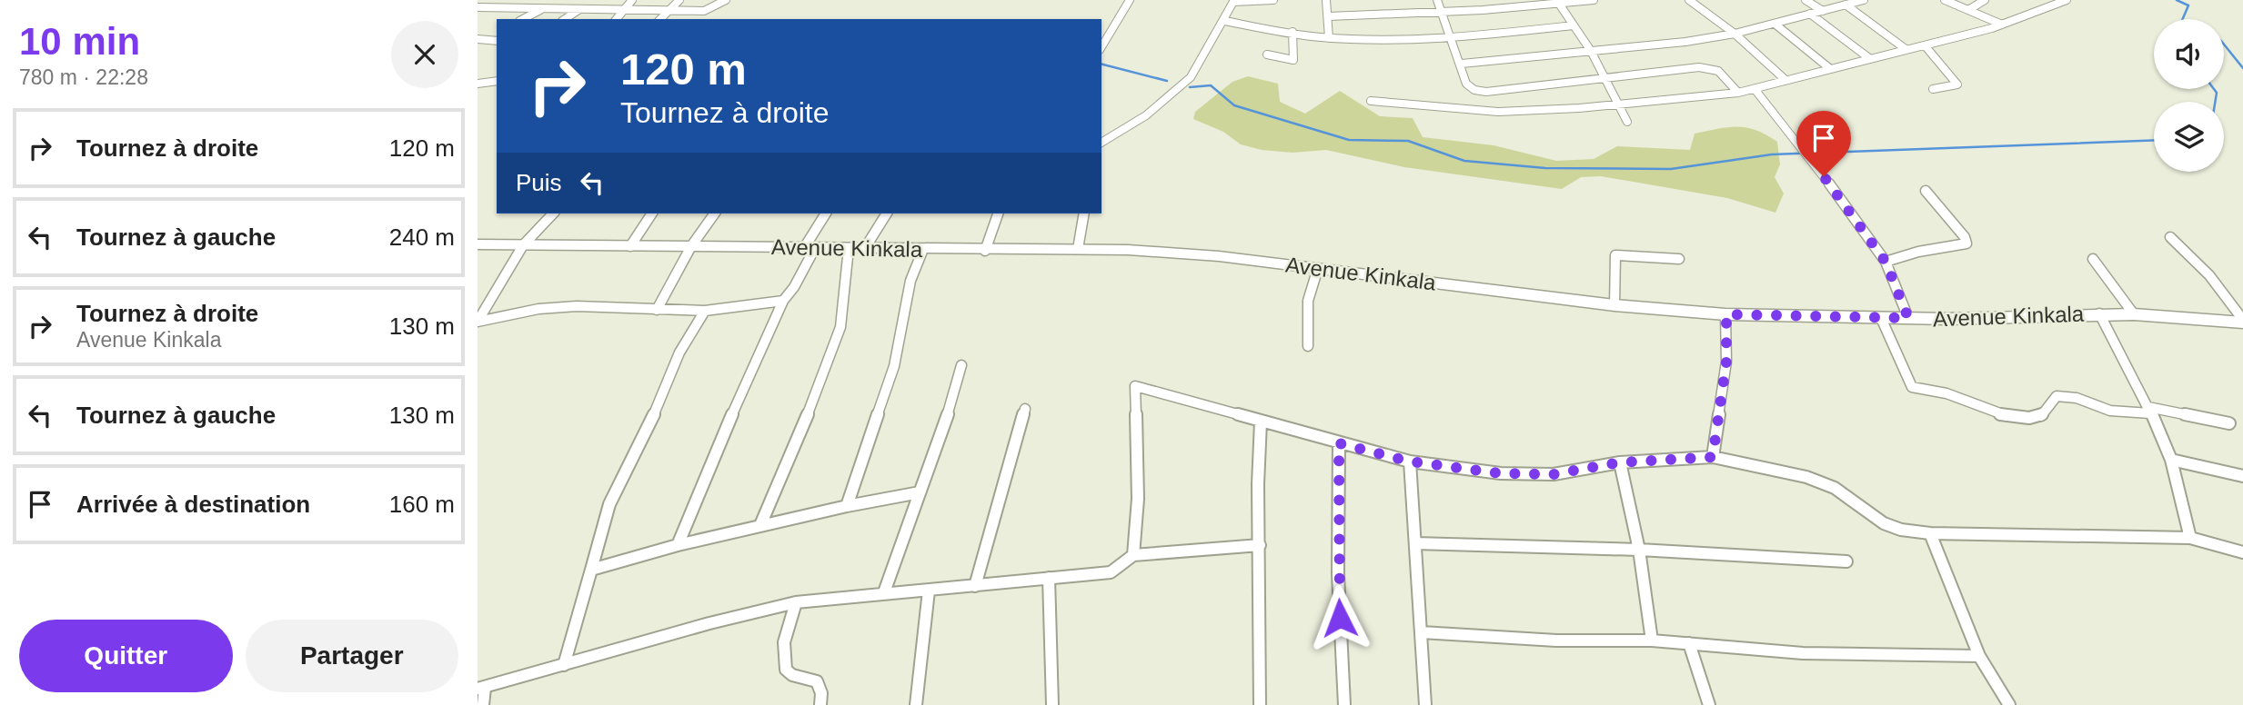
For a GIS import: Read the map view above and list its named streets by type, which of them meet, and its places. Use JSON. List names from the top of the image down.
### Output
{
  "streets": {
    "main road": ["Avenue Kinkala"]
  },
  "page": {
    "heading": ["10 min", "780 m · 22:28"],
    "turn": ["120 m", "Tournez à droite"],
    "list": [
      {
        "name": "Tournez à droite",
        "value": "120 m"
      },
      {
        "name": "Tournez à gauche",
        "value": "240 m"
      },
      {
        "name": "Tournez à droite",
        "note": "Avenue Kinkala",
        "value": "130 m"
      },
      {
        "name": "Tournez à gauche",
        "value": "130 m"
      },
      {
        "name": "Arrivée à destination",
        "value": "160 m"
      }
    ],
    "then": "Puis",
    "buttons": ["Quitter", "Partager"]
  }
}
